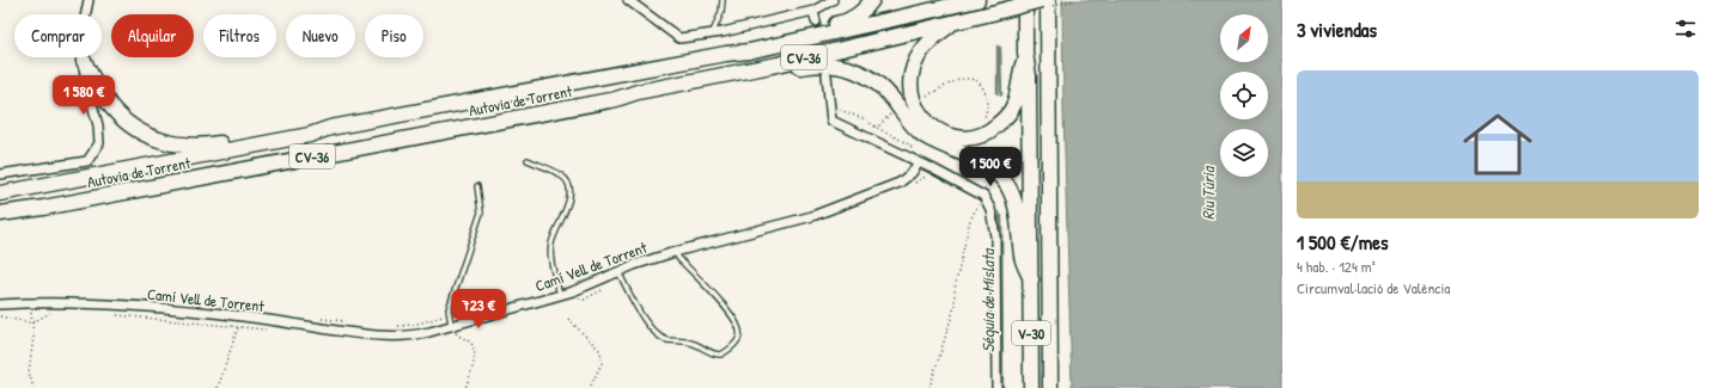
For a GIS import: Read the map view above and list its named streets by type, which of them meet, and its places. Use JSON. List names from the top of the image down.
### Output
{
  "streets": {
    "highway": ["CV-36", "Autovia de Torrent", "V-30"],
    "street": ["Camí Vell de Torrent"]
  },
  "water": ["Riu Túria", "Séquia de Mislata"],
  "north": "top right",
  "page": {
    "heading": "3 viviendas",
    "chip": [
      "Comprar",
      "Alquilar",
      "Filtros",
      "Nuevo",
      "Piso"
    ],
    "list": [
      {
        "name": "1 500 €/mes",
        "note": "4 hab. · 124 m² · Circumval·lació de València"
      }
    ],
    "price": ["1 580 €", "1 500 €", "723 €"]
  }
}
